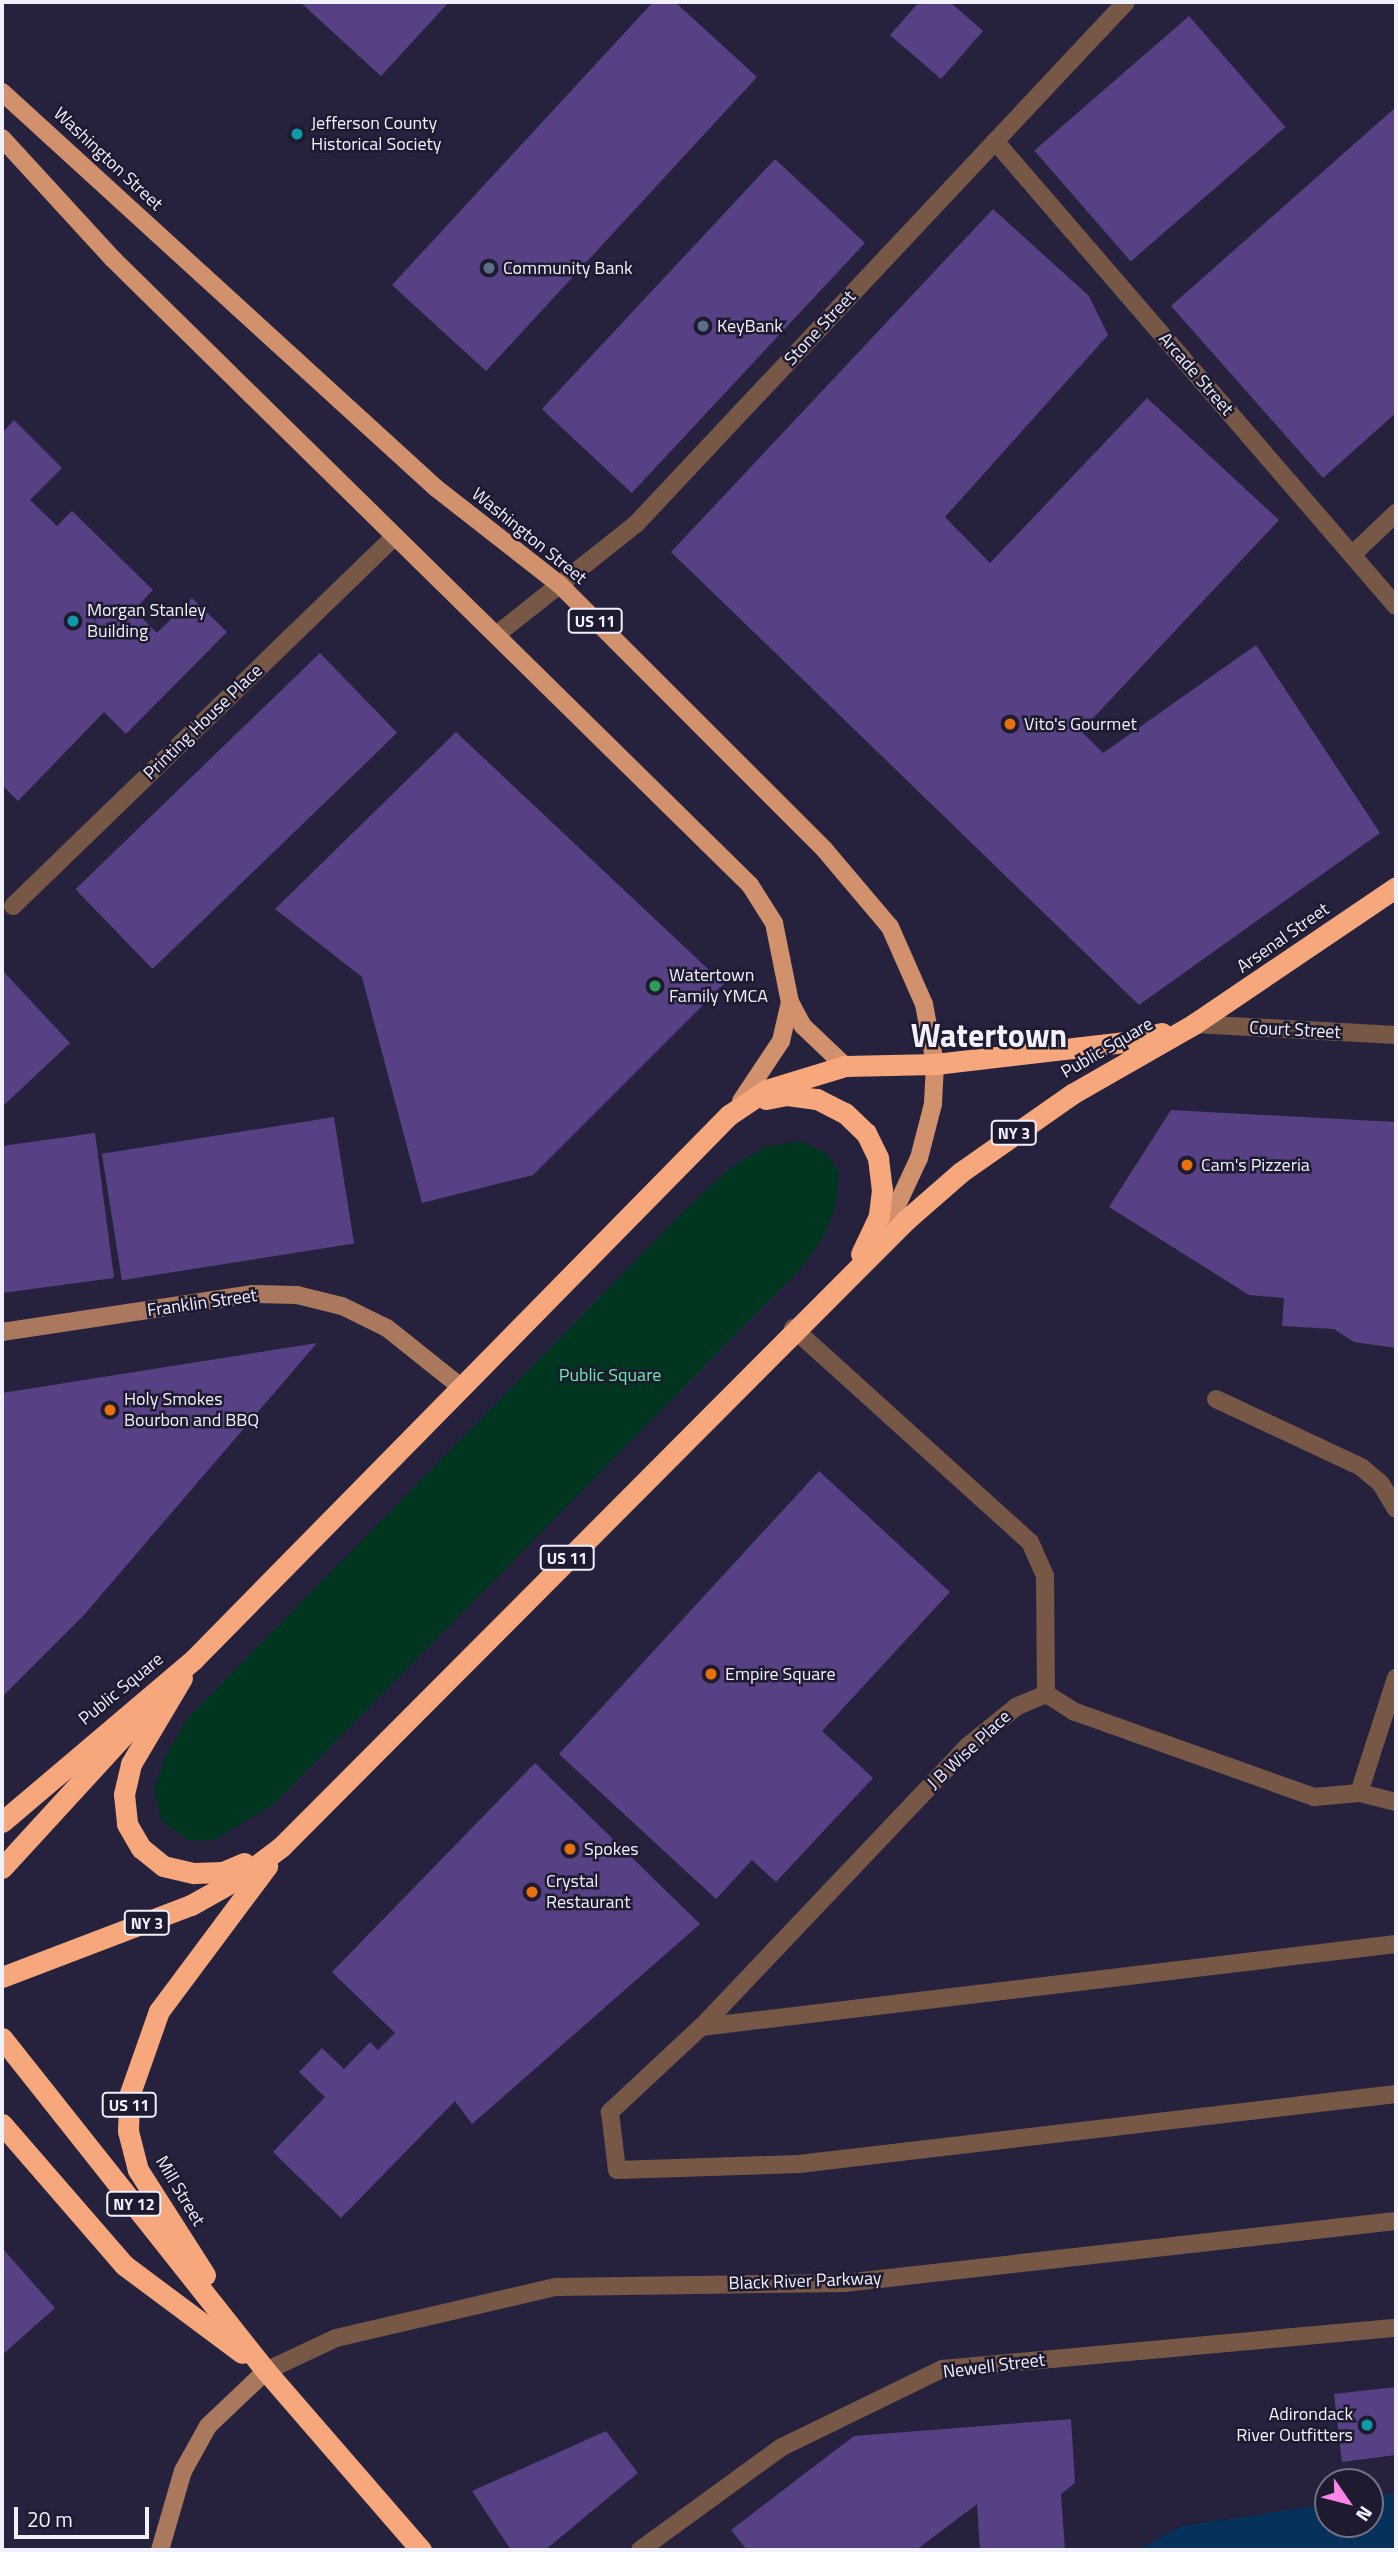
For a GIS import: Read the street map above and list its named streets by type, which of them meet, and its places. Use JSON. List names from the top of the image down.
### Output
{
  "streets": {
    "highway": [
      "US 11",
      "Arsenal Street",
      "Public Square",
      "NY 3",
      "Mill Street",
      "NY 12"
    ],
    "main road": ["Washington Street"],
    "street": [
      "Stone Street",
      "Arcade Street",
      "Printing House Place",
      "Court Street",
      "Franklin Street",
      "J B Wise Place",
      "Black River Parkway",
      "Newell Street"
    ]
  },
  "crossings": [
    ["Washington Street", "Stone Street"],
    ["Washington Street", "Public Square"],
    ["Stone Street", "Arcade Street"],
    ["Arsenal Street", "Court Street"],
    ["Arsenal Street", "Public Square"],
    ["Court Street", "Public Square"],
    ["Public Square", "Franklin Street"],
    ["Public Square", "Mill Street"],
    ["Mill Street", "Black River Parkway"]
  ],
  "districts": ["Watertown"],
  "parks": ["Public Square"],
  "places": [
    "Jefferson County Historical Society",
    "Community Bank",
    "KeyBank",
    "Morgan Stanley Building",
    "Vito's Gourmet",
    "Watertown Family YMCA",
    "Cam's Pizzeria",
    "Holy Smokes Bourbon and BBQ",
    "Empire Square",
    "Spokes",
    "Crystal Restaurant",
    "Adirondack River Outfitters"
  ],
  "scale_bar": "20 m",
  "north": "bottom right"
}
